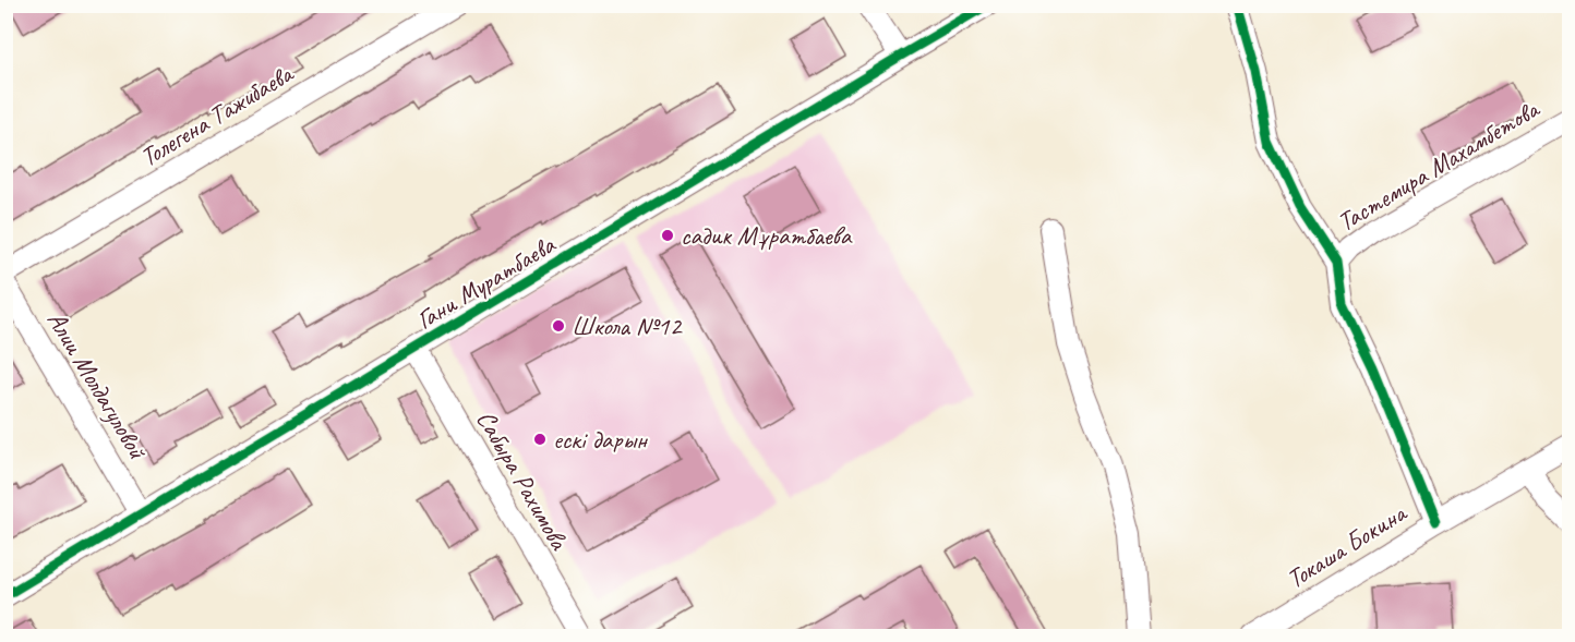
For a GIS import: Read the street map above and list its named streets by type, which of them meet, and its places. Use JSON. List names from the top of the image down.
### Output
{
  "streets": {
    "street": [
      "Толегена Тажибаева",
      "Тастемира Махамбетова",
      "Гани Муратбаева",
      "Алии Молдагуловой",
      "Сабыра Рахимова",
      "Токаша Бокина"
    ]
  },
  "crossings": [
    ["Гани Муратбаева", "Алии Молдагуловой"],
    ["Гани Муратбаева", "Сабыра Рахимова"]
  ],
  "places": ["садик Мұратбаева", "Школа №12", "ескі дарын"]
}
